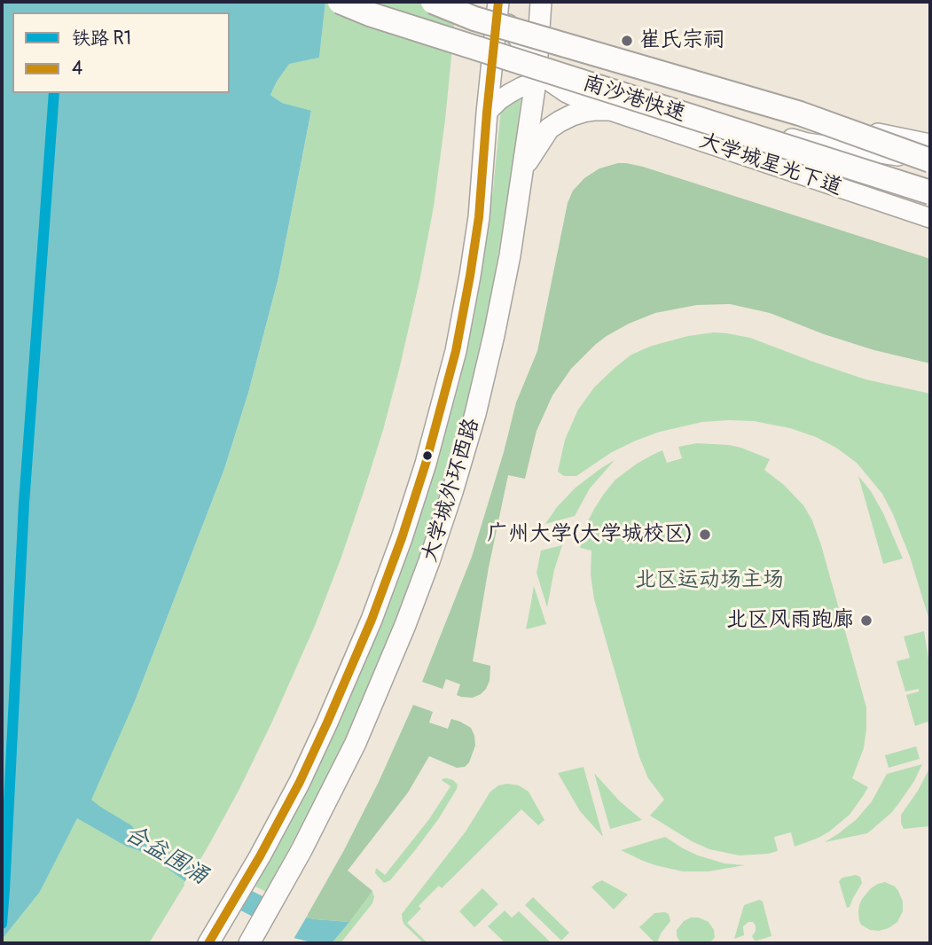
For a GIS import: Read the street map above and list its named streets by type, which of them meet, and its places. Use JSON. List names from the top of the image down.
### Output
{
  "streets": {
    "highway": ["南沙港快速"],
    "main road": ["大学城星光下道", "大学城外环西路"]
  },
  "crossings": [
    ["南沙港快速", "大学城星光下道"],
    ["大学城星光下道", "大学城外环西路"]
  ],
  "water": ["合益围涌"],
  "parks": ["北区运动场主场"],
  "places": ["崔氏宗祠", "广州大学(大学城校区)", "北区风雨跑廊"],
  "lines": ["transit line 4", "rail line R1"],
  "legend": ["铁路 R1", "4"]
}
